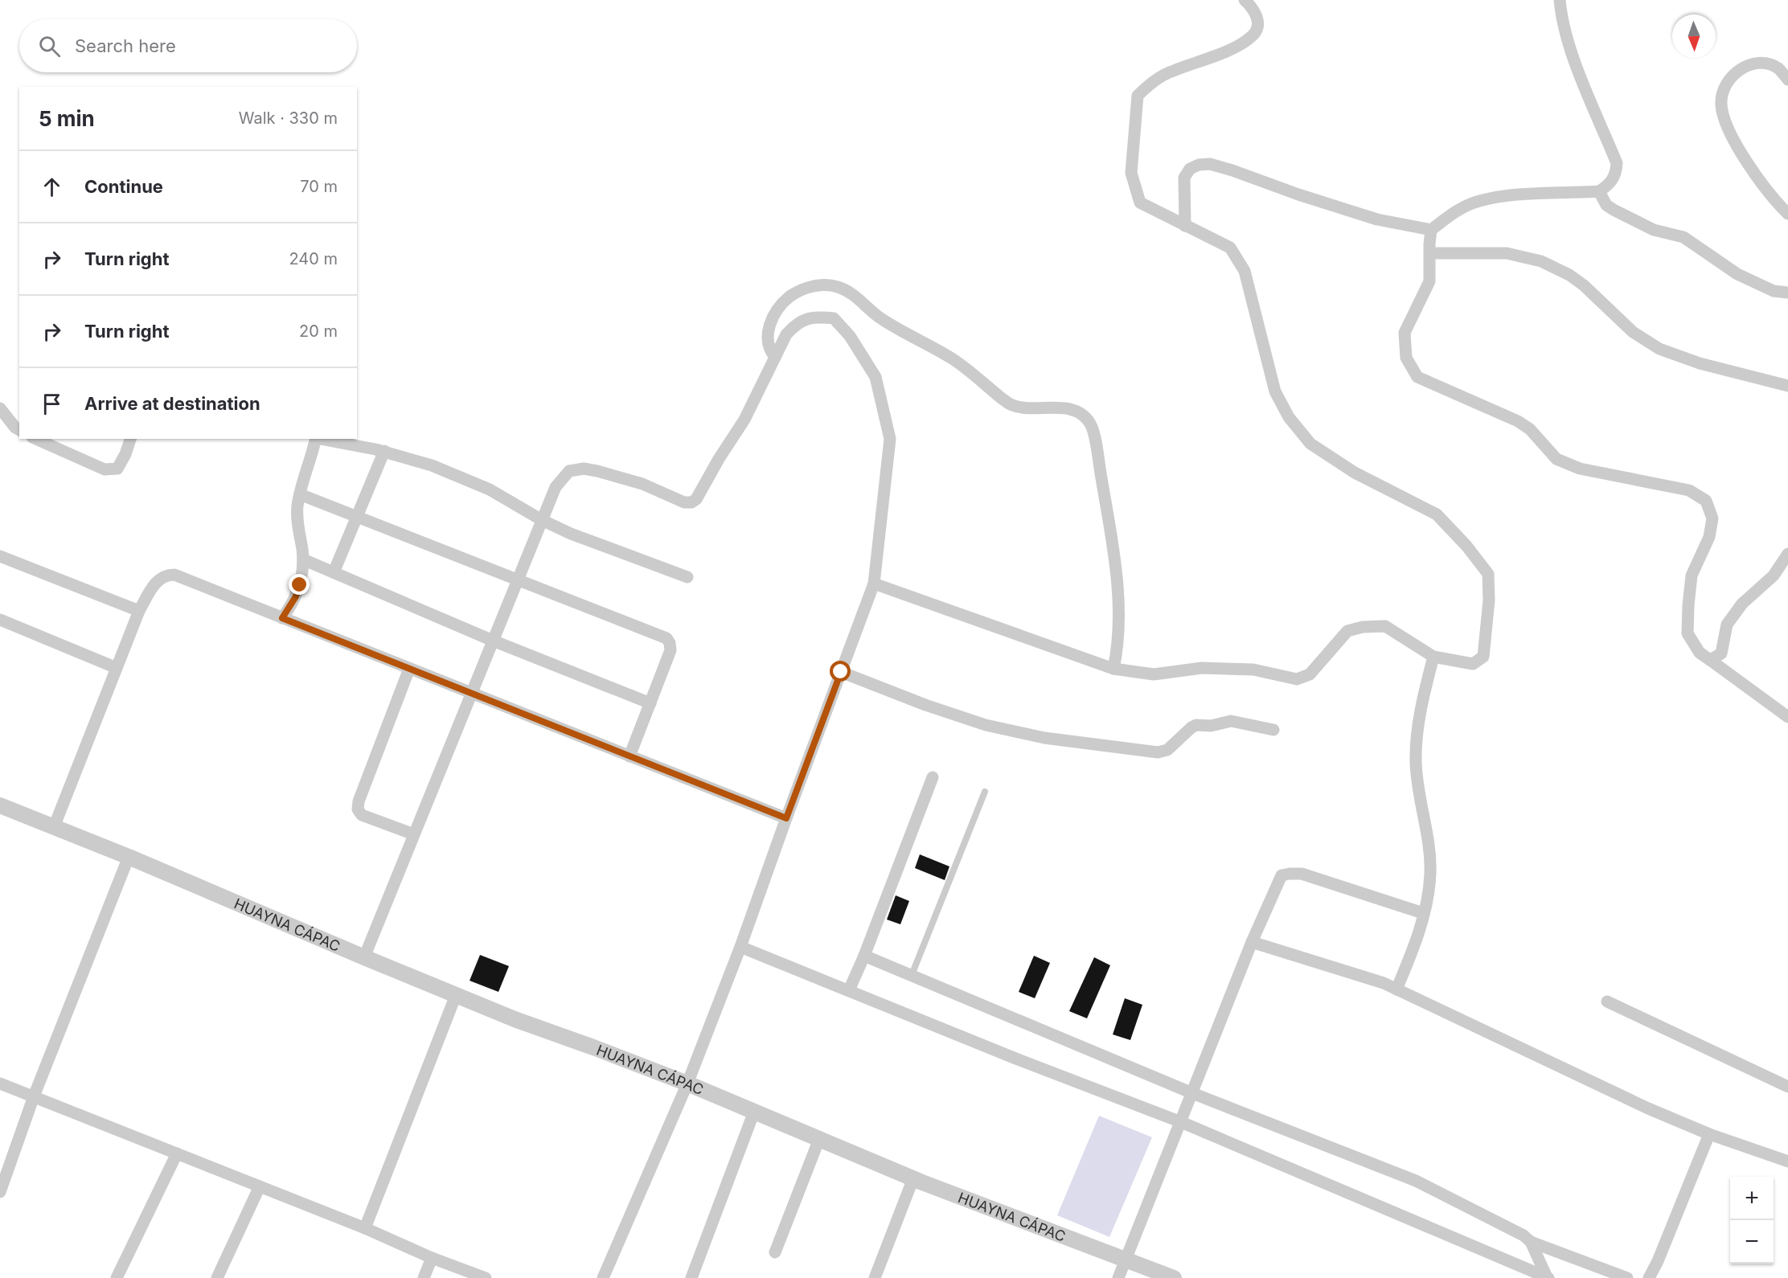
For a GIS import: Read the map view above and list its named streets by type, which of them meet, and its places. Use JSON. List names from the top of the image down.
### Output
{
  "streets": {
    "street": ["HUAYNA CÁPAC"]
  },
  "north": "bottom",
  "page": {
    "search": "Search here",
    "heading": ["5 min", "Walk · 330 m"],
    "list": [
      ["Continue", "70 m"],
      ["Turn right", "240 m"],
      ["Turn right", "20 m"],
      "Arrive at destination"
    ],
    "map_buttons": ["+", "−"]
  }
}
